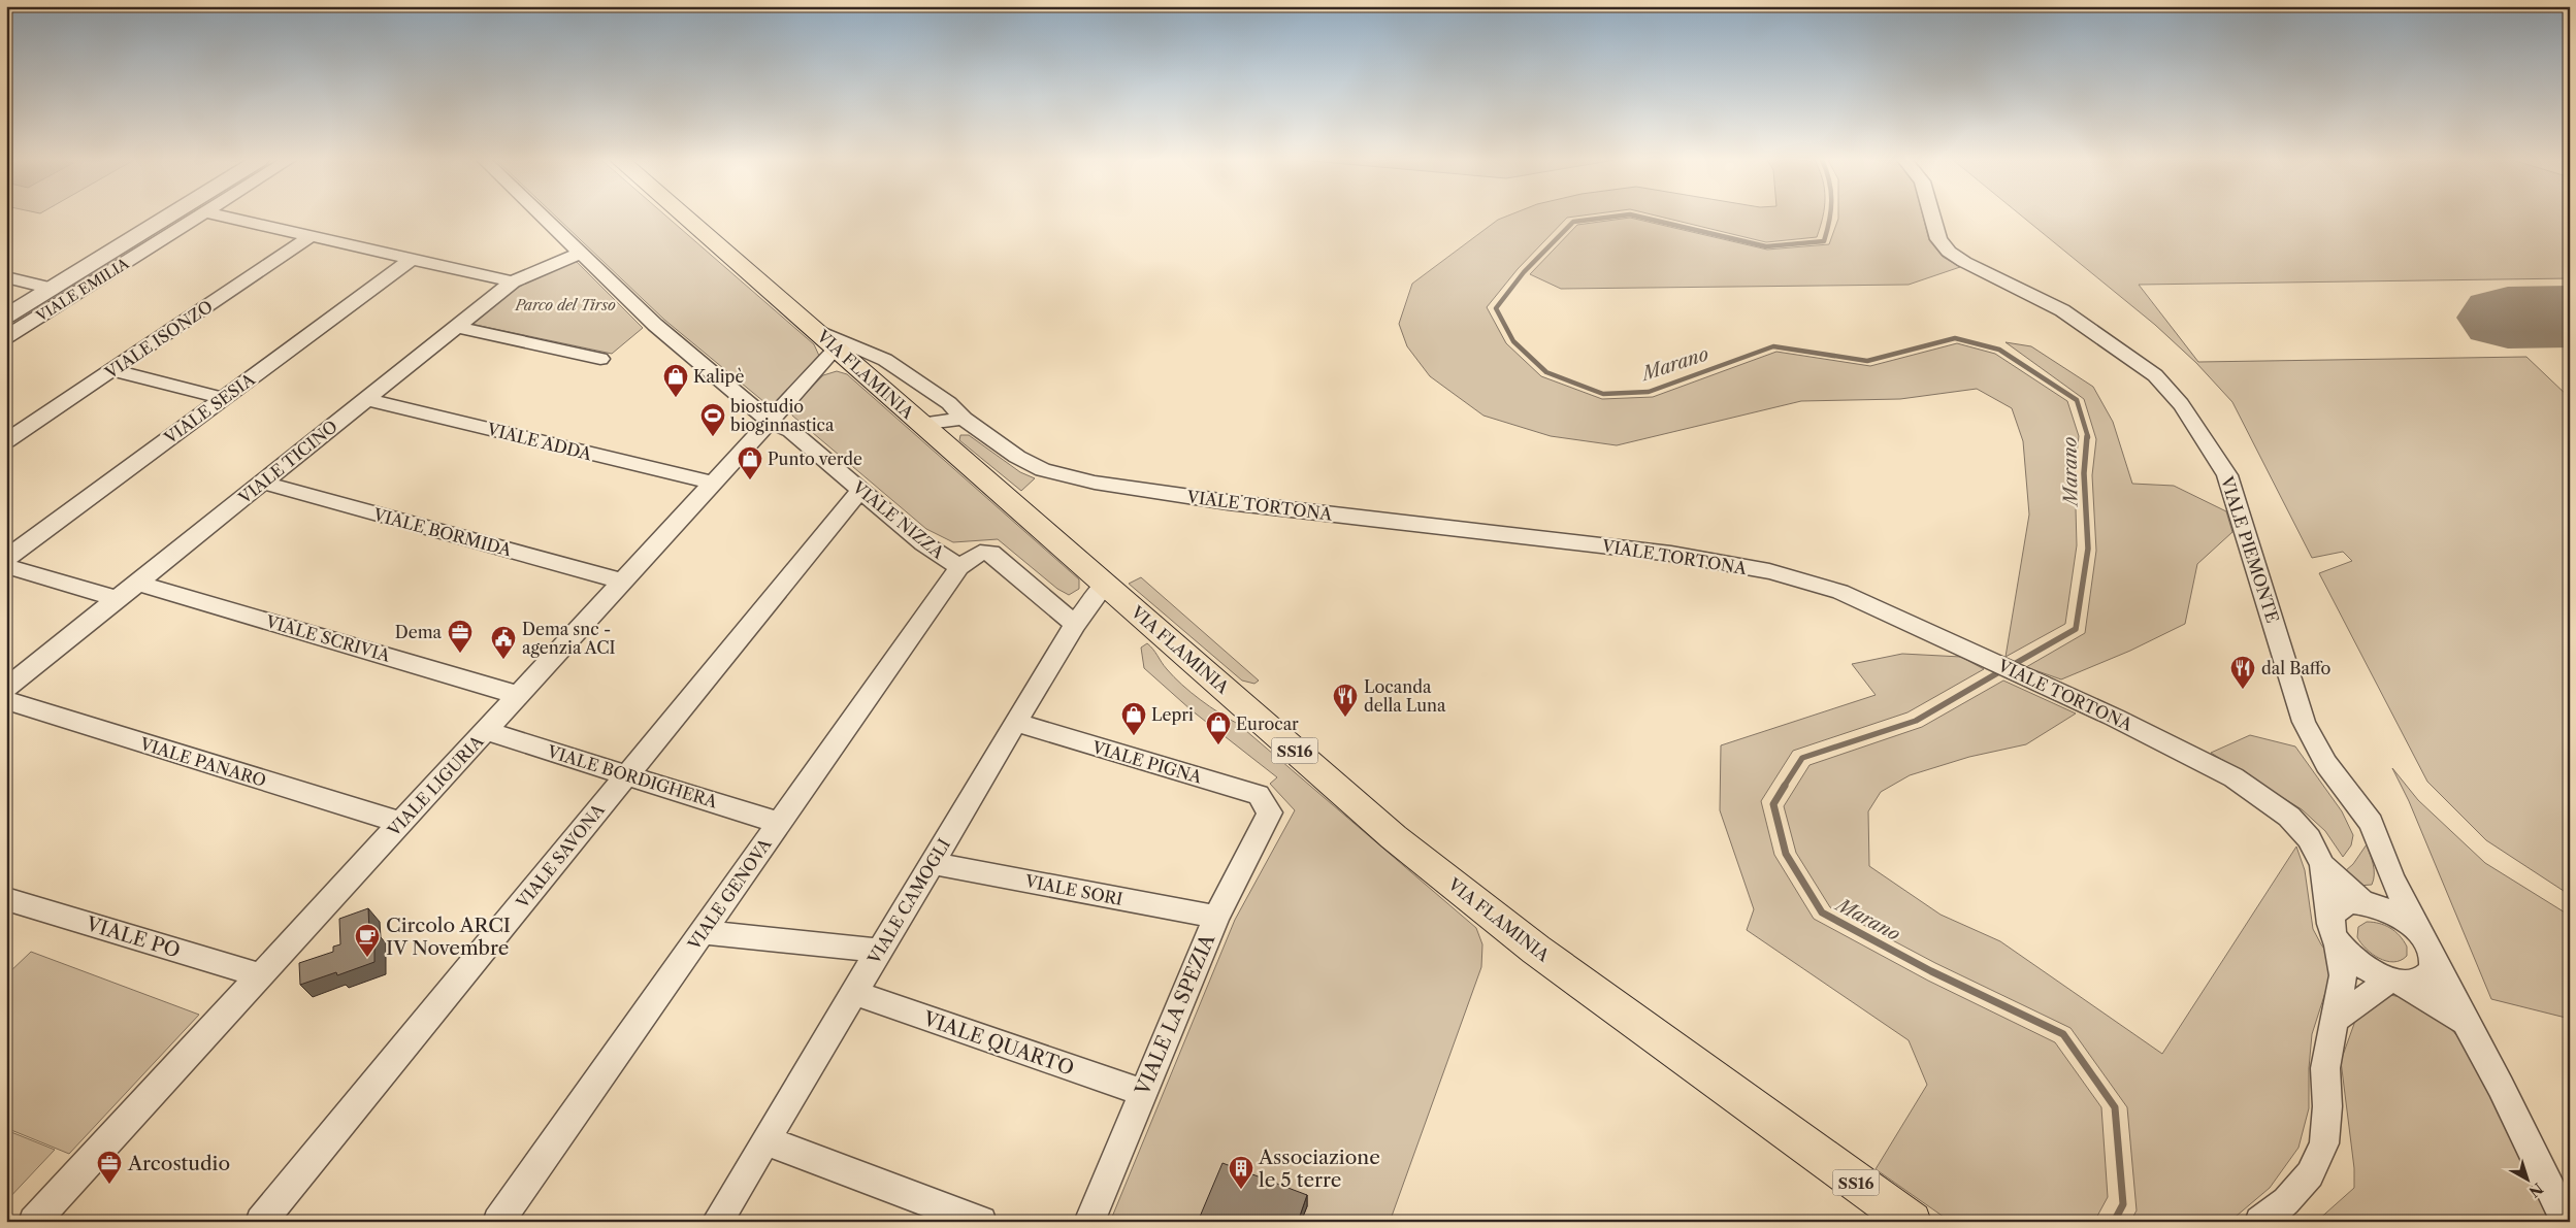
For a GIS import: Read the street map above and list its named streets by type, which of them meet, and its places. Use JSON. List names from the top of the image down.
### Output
{
  "streets": {
    "main road": ["VIA FLAMINIA", "SS16"],
    "street": [
      "VIALE EMILIA",
      "VIALE ISONZO",
      "VIALE SESIA",
      "VIALE ADDA",
      "VIALE TICINO",
      "VIALE TORTONA",
      "VIALE NIZZA",
      "VIALE BORMIDA",
      "VIALE PIEMONTE",
      "VIALE SCRIVIA",
      "VIALE PANARO",
      "VIALE PIGNA",
      "VIALE BORDIGHERA",
      "VIALE LIGURIA",
      "VIALE SAVONA",
      "VIALE SORI",
      "VIALE GENOVA",
      "VIALE CAMOGLI",
      "VIALE PO",
      "VIALE LA SPEZIA",
      "VIALE QUARTO"
    ]
  },
  "crossings": [
    ["VIA FLAMINIA", "VIALE TORTONA"],
    ["VIA FLAMINIA", "VIALE LIGURIA"],
    ["VIA FLAMINIA", "VIALE CAMOGLI"],
    ["VIALE ADDA", "VIALE TICINO"],
    ["VIALE ADDA", "VIALE LIGURIA"],
    ["VIALE TICINO", "VIALE NIZZA"],
    ["VIALE TICINO", "VIALE BORMIDA"],
    ["VIALE TICINO", "VIALE SCRIVIA"],
    ["VIALE TORTONA", "VIALE PIEMONTE"],
    ["VIALE NIZZA", "VIALE LIGURIA"],
    ["VIALE NIZZA", "VIALE SAVONA"],
    ["VIALE NIZZA", "VIALE GENOVA"],
    ["VIALE NIZZA", "VIALE CAMOGLI"],
    ["VIALE BORMIDA", "VIALE LIGURIA"],
    ["VIALE SCRIVIA", "VIALE LIGURIA"],
    ["VIALE PANARO", "VIALE LIGURIA"],
    ["VIALE PIGNA", "VIALE CAMOGLI"],
    ["VIALE PIGNA", "VIALE LA SPEZIA"],
    ["VIALE BORDIGHERA", "VIALE LIGURIA"],
    ["VIALE BORDIGHERA", "VIALE SAVONA"],
    ["VIALE BORDIGHERA", "VIALE GENOVA"],
    ["VIALE LIGURIA", "VIALE PO"],
    ["VIALE SORI", "VIALE CAMOGLI"],
    ["VIALE SORI", "VIALE LA SPEZIA"],
    ["VIALE CAMOGLI", "VIALE QUARTO"],
    ["VIALE LA SPEZIA", "VIALE QUARTO"]
  ],
  "water": ["Marano"],
  "parks": ["Parco del Tirso"],
  "places": {
    "shop": [
      "Kalipè",
      "Punto verde",
      "Lepri",
      "Eurocar"
    ],
    "sports": ["biostudio bioginnastica"],
    "office": ["Dema", "Arcostudio"],
    "public building": ["Dema snc - agenzia ACI"],
    "restaurant": ["dal Baffo", "Locanda della Luna"],
    "cafe": ["Circolo ARCI IV Novembre"],
    "building": ["Associazione le 5 terre"]
  },
  "north": "bottom right"
}
